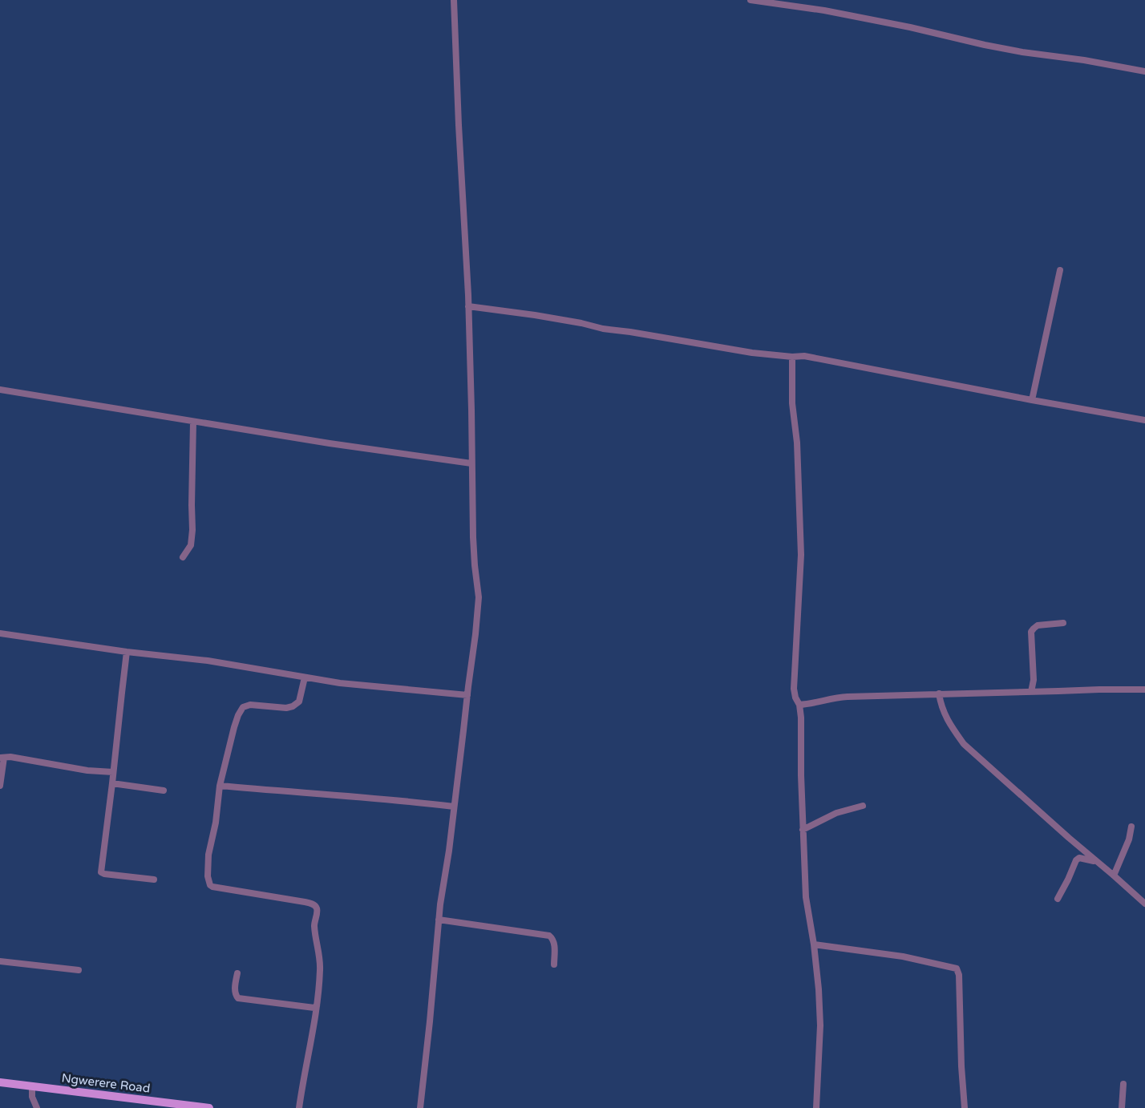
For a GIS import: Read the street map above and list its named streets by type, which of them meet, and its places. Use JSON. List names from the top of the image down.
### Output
{
  "streets": {
    "main road": ["Ngwerere Road"]
  }
}
